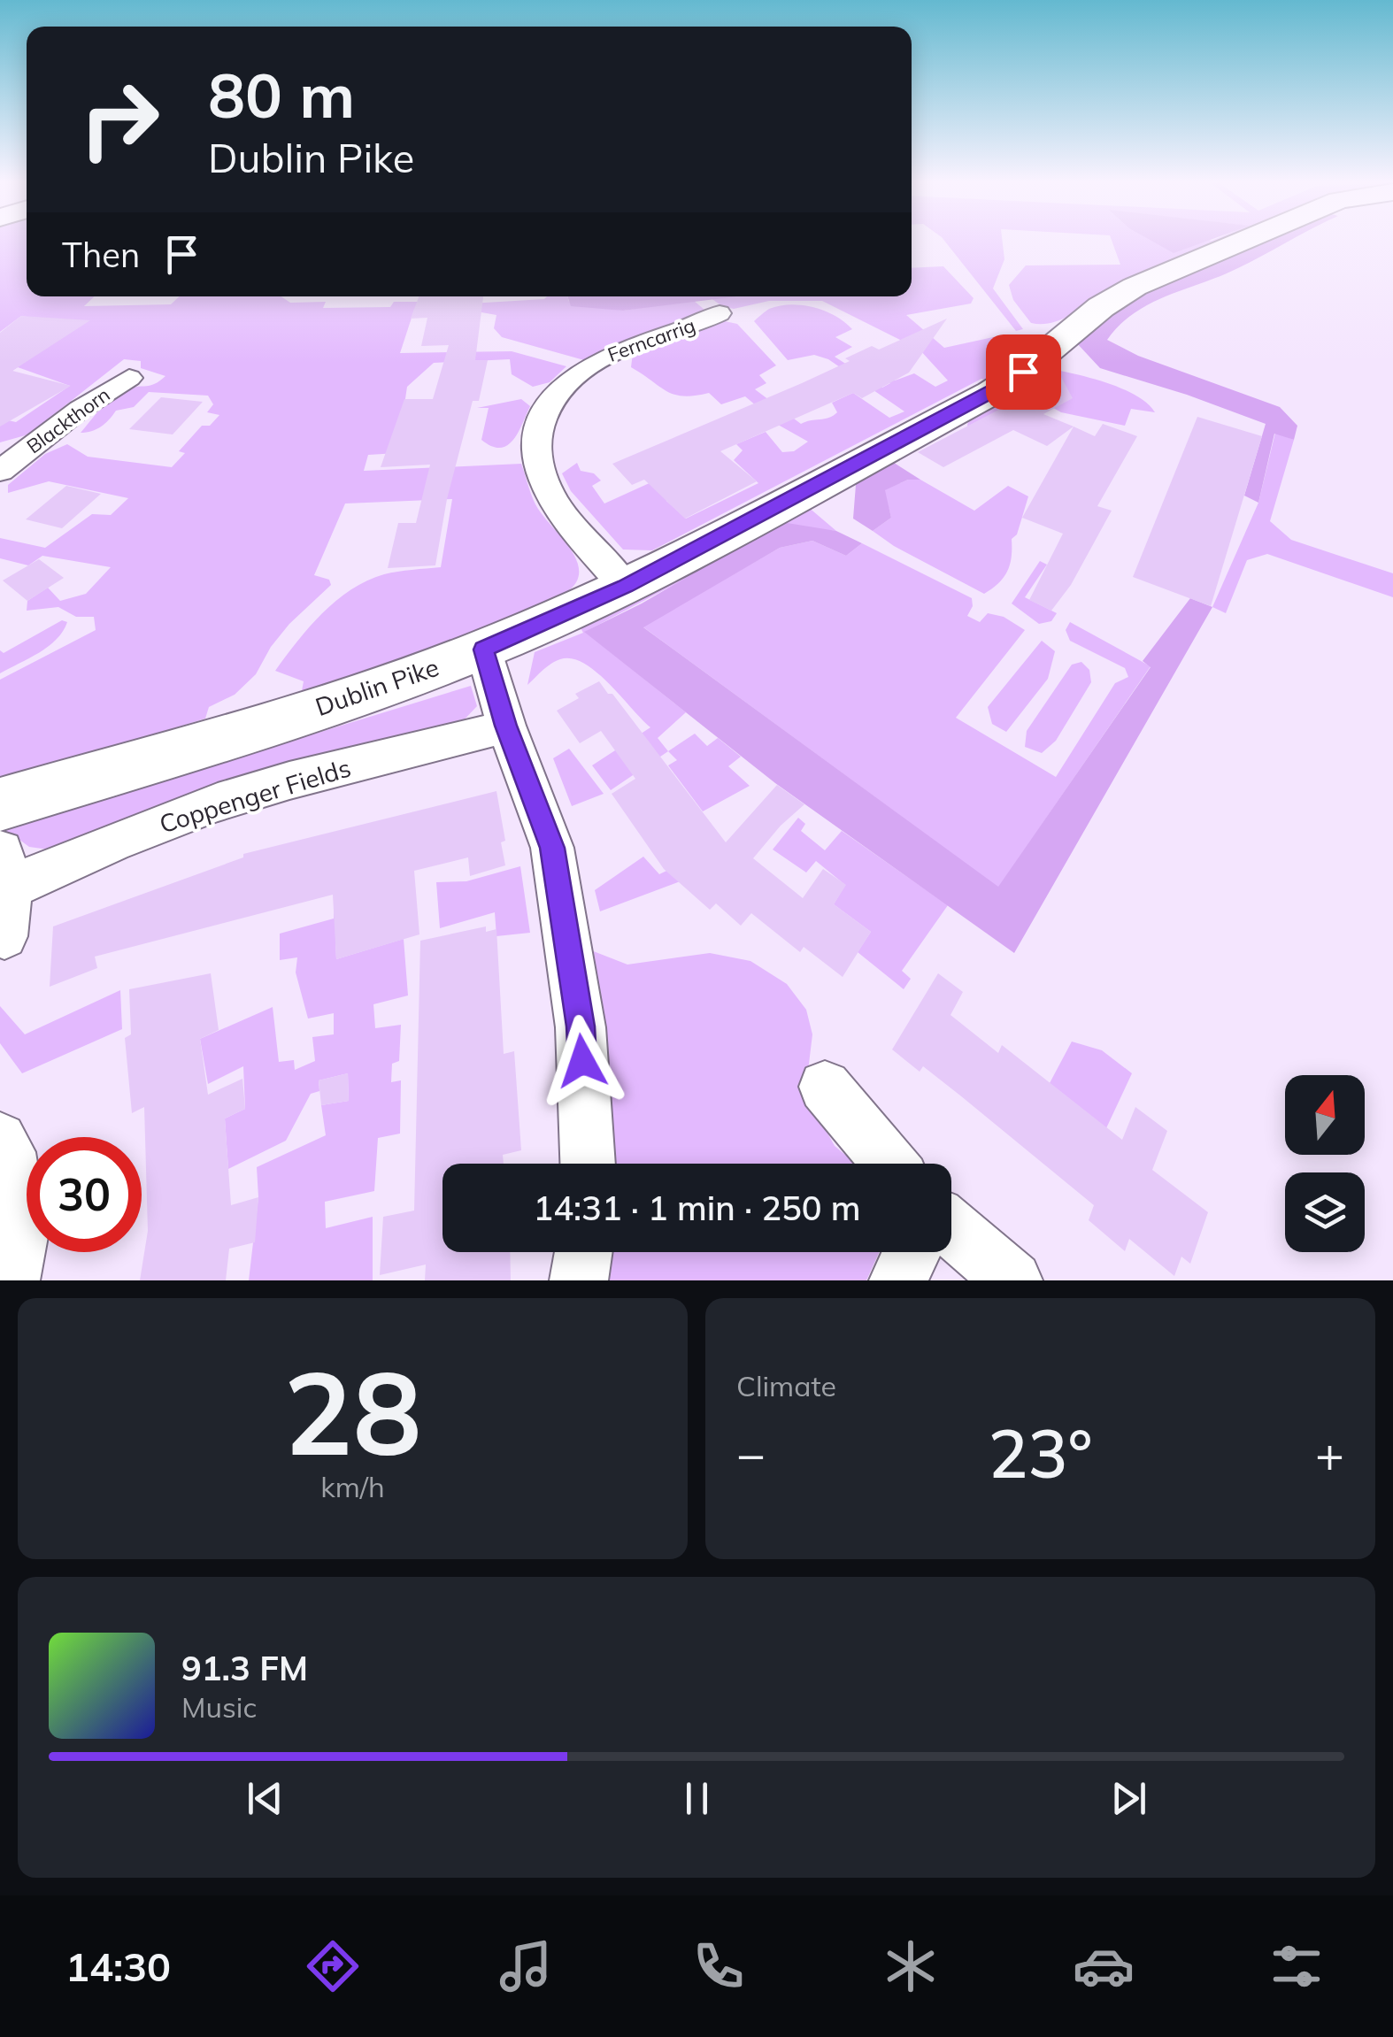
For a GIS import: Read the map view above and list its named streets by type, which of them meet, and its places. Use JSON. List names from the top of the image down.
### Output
{
  "streets": {
    "street": [
      "Ferncarrig",
      "Blackthorn",
      "Dublin Pike",
      "Coppenger Fields"
    ]
  },
  "crossings": [
    ["Ferncarrig", "Dublin Pike"]
  ],
  "north": "top",
  "page": {
    "turn": ["80 m", "Dublin Pike"],
    "then": "Then",
    "limit": "30",
    "trip": "14:31 · 1 min · 250 m",
    "tile": [
      ["28", "km/h"],
      "Climate"
    ],
    "heat": ["−", "23°", "+"],
    "song": ["91.3 FM", "Music"],
    "tabs": "14:30"
  }
}
